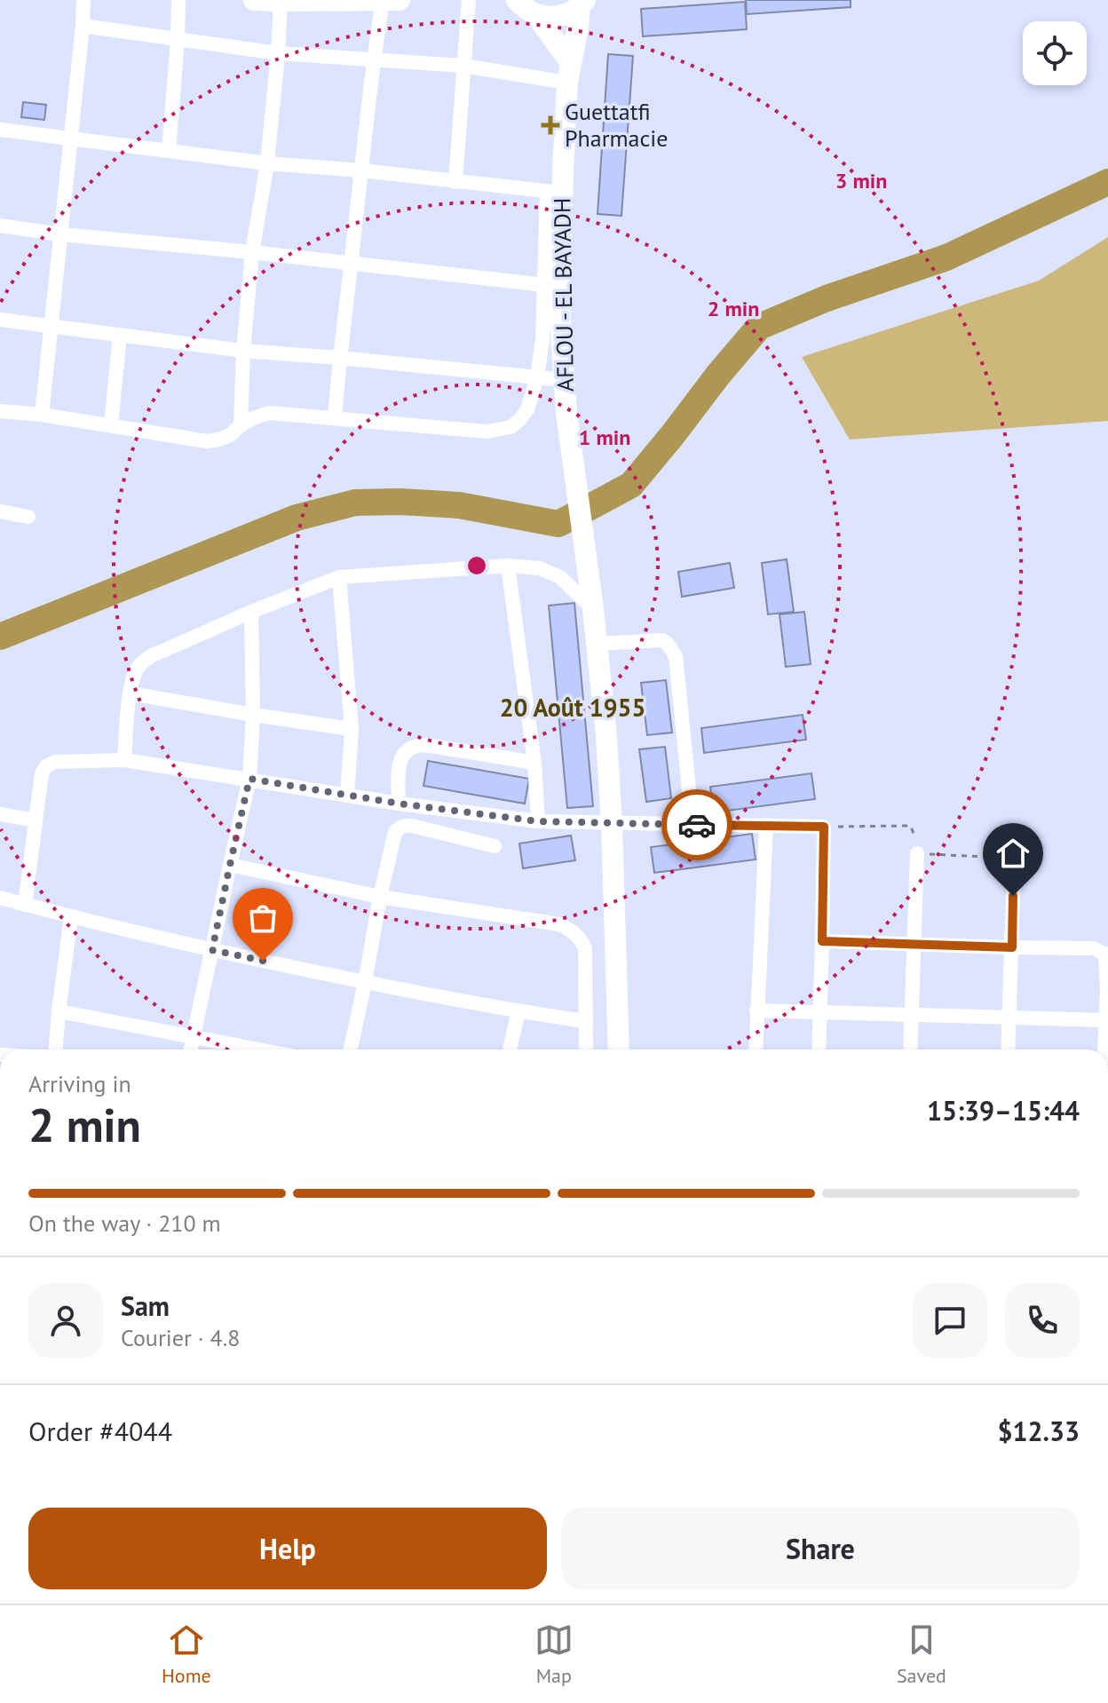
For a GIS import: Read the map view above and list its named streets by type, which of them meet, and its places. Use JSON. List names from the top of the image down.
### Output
{
  "streets": {
    "main road": ["AFLOU - EL BAYADH"]
  },
  "districts": ["20 Août 1955"],
  "places": {
    "health": ["Guettatfi Pharmacie"]
  },
  "page": {
    "heading": ["2 min", "Arriving in", "15:39–15:44"],
    "panel": [
      "Sam",
      "Courier · 4.8",
      "Order #4044",
      "$12.33"
    ],
    "bar": "On the way · 210 m",
    "buttons": ["Help", "Share"],
    "tabs": ["Home", "Map", "Saved"]
  },
  "rings": ["3 min", "2 min", "1 min"]
}
